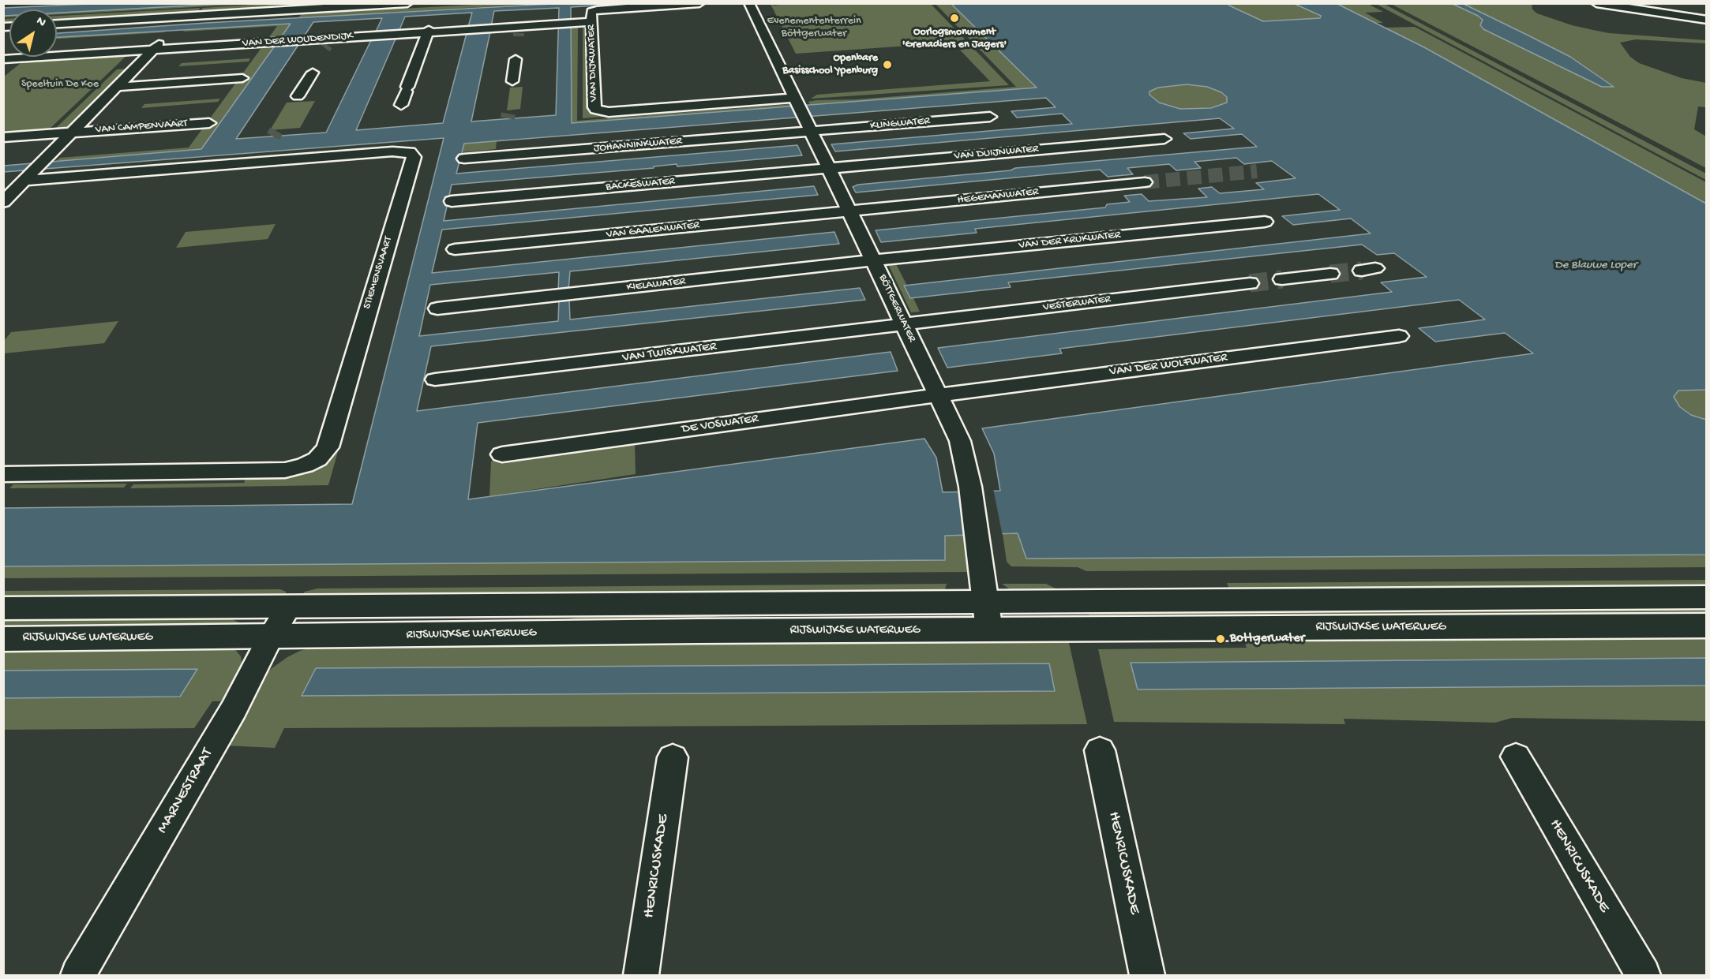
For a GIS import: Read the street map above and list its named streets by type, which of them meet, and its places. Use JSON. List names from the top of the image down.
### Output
{
  "streets": {
    "main road": ["RIJSWIJKSE WATERWEG"],
    "street": [
      "VAN DER WOUDENDIJK",
      "VAN DIJKWATER",
      "KLINGWATER",
      "VAN CAMPENVAART",
      "JOHANNINKWATER",
      "VAN DUIJNWATER",
      "BACKESWATER",
      "HEGEMANWATER",
      "VAN GAALENWATER",
      "VAN DER KRUKWATER",
      "STIEMENSVAART",
      "KIELAWATER",
      "VESTERWATER",
      "BÖTTGERWATER",
      "VAN TWISKWATER",
      "VAN DER WOLFWATER",
      "DE VOSWATER",
      "MARNESTRAAT",
      "HENRICUSKADE"
    ]
  },
  "crossings": [
    ["VAN DER WOUDENDIJK", "VAN DIJKWATER"],
    ["VAN DER WOUDENDIJK", "VAN CAMPENVAART"],
    ["VAN DIJKWATER", "BÖTTGERWATER"],
    ["KLINGWATER", "JOHANNINKWATER"],
    ["KLINGWATER", "BÖTTGERWATER"],
    ["VAN CAMPENVAART", "STIEMENSVAART"],
    ["JOHANNINKWATER", "BÖTTGERWATER"],
    ["VAN DUIJNWATER", "BACKESWATER"],
    ["VAN DUIJNWATER", "BÖTTGERWATER"],
    ["BACKESWATER", "BÖTTGERWATER"],
    ["HEGEMANWATER", "VAN GAALENWATER"],
    ["HEGEMANWATER", "BÖTTGERWATER"],
    ["VAN GAALENWATER", "BÖTTGERWATER"],
    ["VAN DER KRUKWATER", "KIELAWATER"],
    ["VAN DER KRUKWATER", "BÖTTGERWATER"],
    ["KIELAWATER", "BÖTTGERWATER"],
    ["VESTERWATER", "BÖTTGERWATER"],
    ["VESTERWATER", "VAN TWISKWATER"],
    ["BÖTTGERWATER", "VAN TWISKWATER"],
    ["BÖTTGERWATER", "VAN DER WOLFWATER"],
    ["BÖTTGERWATER", "DE VOSWATER"],
    ["BÖTTGERWATER", "RIJSWIJKSE WATERWEG"],
    ["VAN DER WOLFWATER", "DE VOSWATER"],
    ["RIJSWIJKSE WATERWEG", "MARNESTRAAT"]
  ],
  "water": ["De Blauwe Loper"],
  "parks": ["Evenemententerrein Böttgerwater", "Speeltuin De Koe"],
  "places": ["Oorlogsmonument 'Grenadiers en Jagers'", "Openbare Basisschool Ypenburg", "Bottgerwater"],
  "north": "top right"
}
